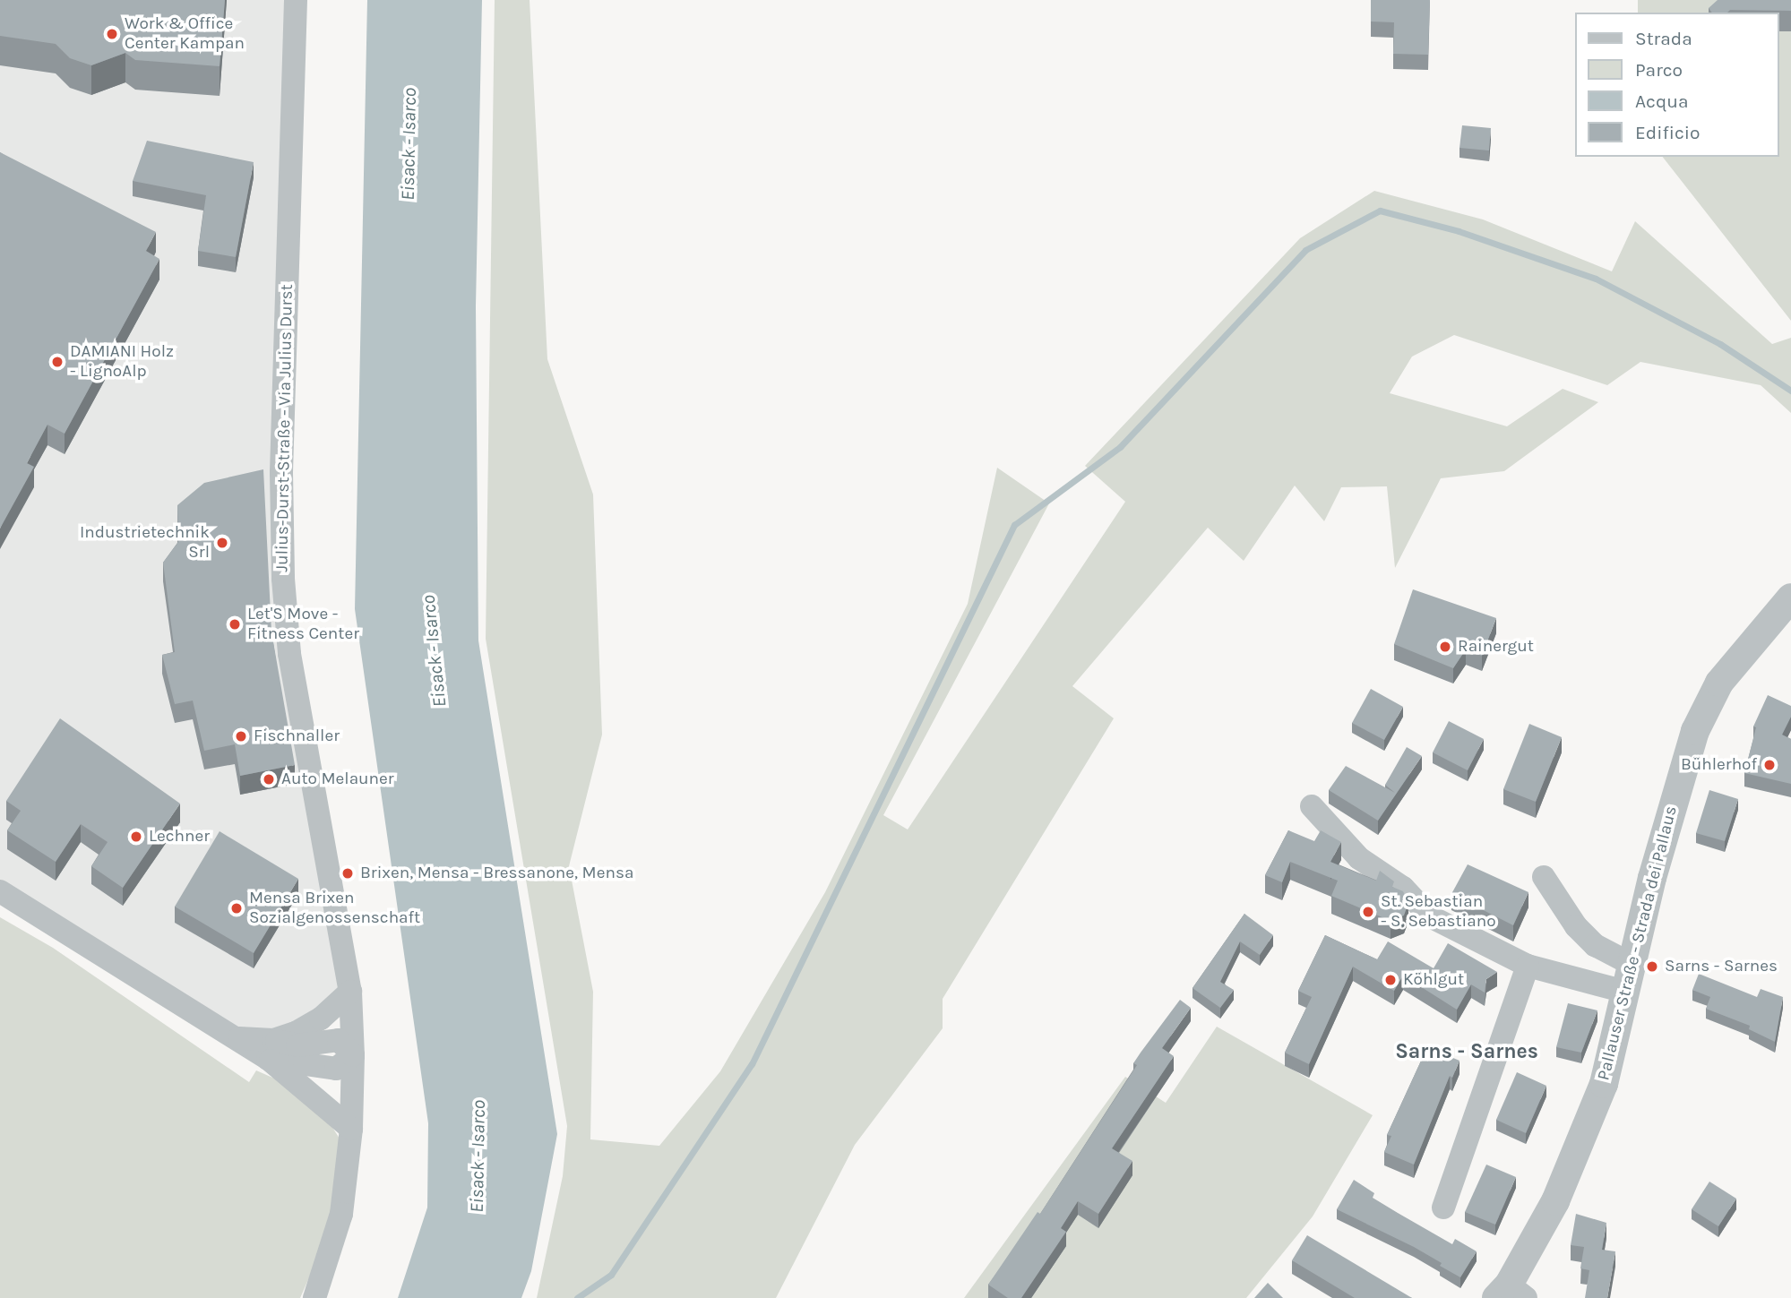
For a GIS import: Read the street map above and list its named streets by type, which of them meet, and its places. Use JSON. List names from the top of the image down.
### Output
{
  "streets": {
    "street": ["Julius-Durst-Straße - Via Julius Durst", "Pallauser Straße - Strada dei Pallaus"]
  },
  "districts": ["Sarns - Sarnes"],
  "water": ["Eisack - Isarco"],
  "places": [
    "Work & Office Center Kampan",
    "DAMIANI Holz - LignoAlp",
    "Industrietechnik Srl",
    "Let'S Move - Fitness Center",
    "Rainergut",
    "Fischnaller",
    "Bühlerhof",
    "Auto Melauner",
    "Lechner",
    "Brixen, Mensa - Bressanone, Mensa",
    "Mensa Brixen Sozialgenossenschaft",
    "St. Sebastian - S. Sebastiano",
    "Sarns - Sarnes",
    "Köhlgut"
  ],
  "legend": [
    "Strada",
    "Parco",
    "Acqua",
    "Edificio"
  ]
}
